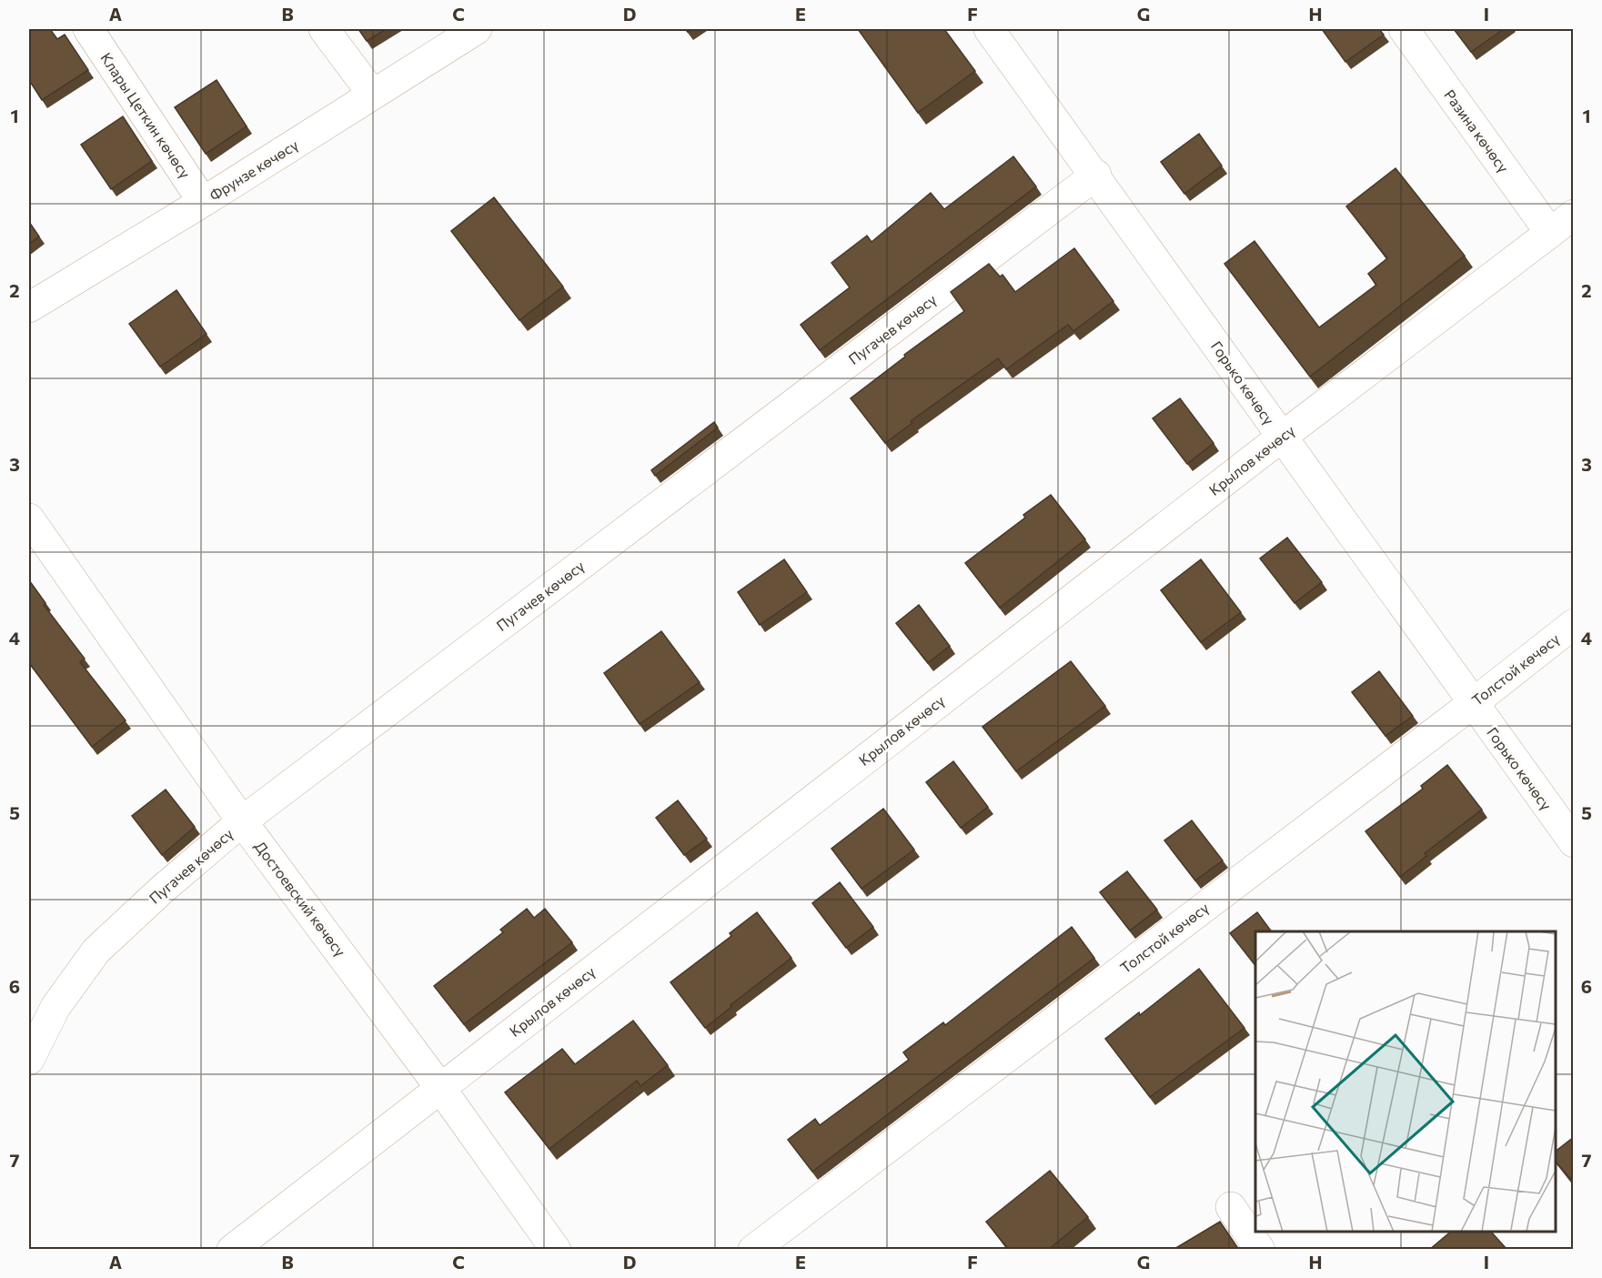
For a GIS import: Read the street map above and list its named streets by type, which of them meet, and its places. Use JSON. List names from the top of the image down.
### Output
{
  "streets": {
    "street": [
      "Клары Цеткин көчөсү",
      "Разина көчөсү",
      "Фрунзе көчөсү",
      "Пугачев көчөсү",
      "Горько көчөсү",
      "Крылов көчөсү",
      "Толстой көчөсү",
      "Достоевский көчөсү"
    ]
  },
  "crossings": [
    ["Клары Цеткин көчөсү", "Фрунзе көчөсү"],
    ["Разина көчөсү", "Крылов көчөсү"],
    ["Пугачев көчөсү", "Горько көчөсү"],
    ["Пугачев көчөсү", "Достоевский көчөсү"],
    ["Горько көчөсү", "Крылов көчөсү"],
    ["Горько көчөсү", "Толстой көчөсү"],
    ["Крылов көчөсү", "Достоевский көчөсү"]
  ],
  "grid": {
    "columns": [
      "A",
      "B",
      "C",
      "D",
      "E",
      "F",
      "G",
      "H",
      "I"
    ],
    "rows": [
      "1",
      "2",
      "3",
      "4",
      "5",
      "6",
      "7"
    ]
  }
}
